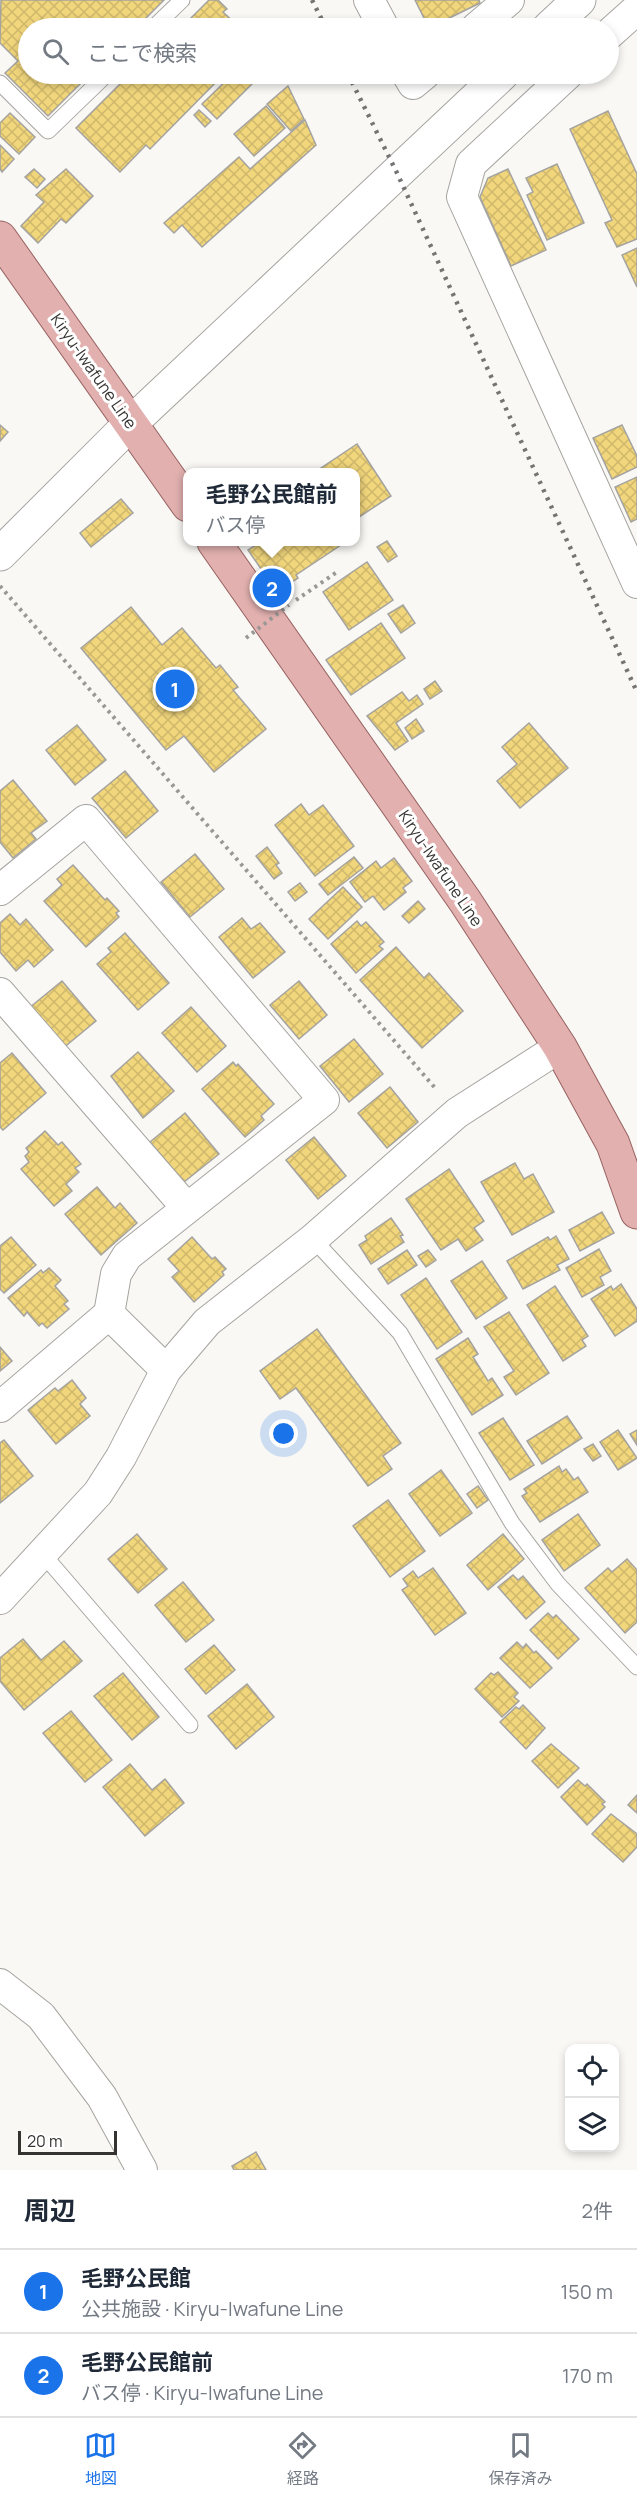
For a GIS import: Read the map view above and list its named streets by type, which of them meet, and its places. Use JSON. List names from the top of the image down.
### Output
{
  "streets": {
    "main road": ["Kiryu-Iwafune Line"]
  },
  "scale_bar": "20 m",
  "page": {
    "search": "ここで検索",
    "popup": ["毛野公民館前", "バス停"],
    "pins": ["2", "1"],
    "scale": "20 m",
    "heading": ["周辺", "2件"],
    "list": [
      {
        "mark": "1",
        "name": "毛野公民館",
        "note": "公共施設 · Kiryu-Iwafune Line",
        "value": "150 m"
      },
      {
        "mark": "2",
        "name": "毛野公民館前",
        "note": "バス停 · Kiryu-Iwafune Line",
        "value": "170 m"
      }
    ],
    "nav": ["地図", "経路", "保存済み"]
  }
}
